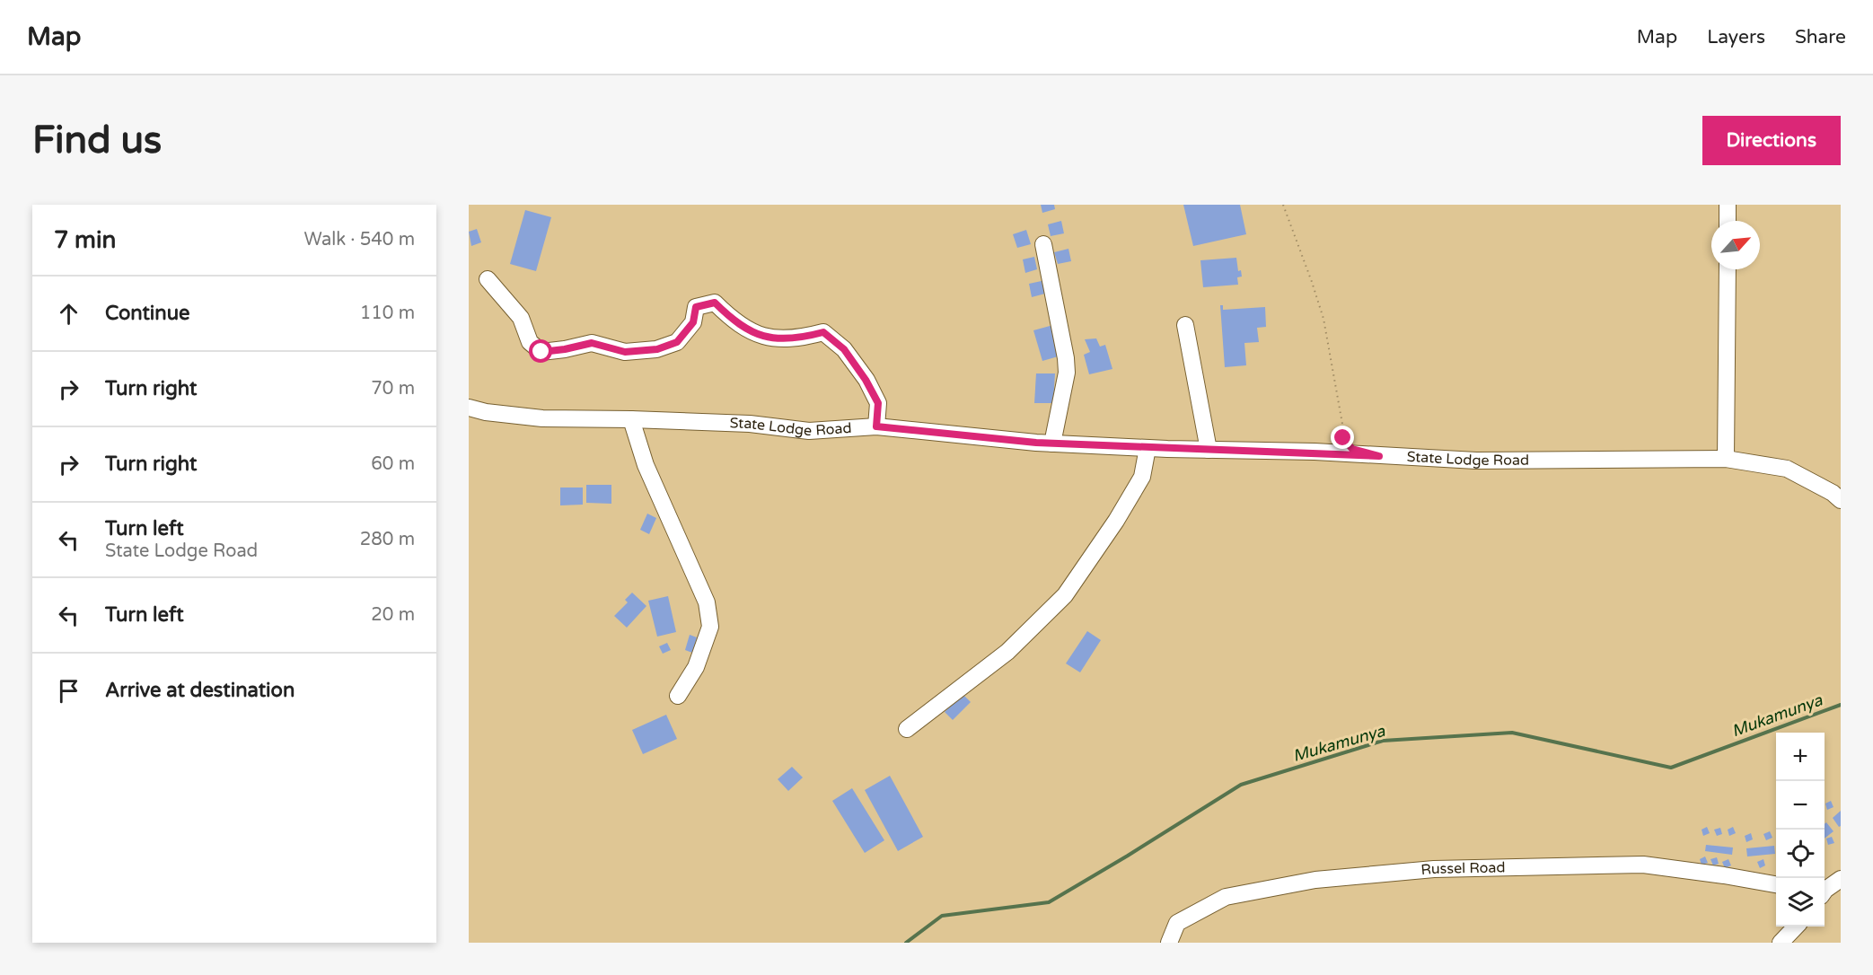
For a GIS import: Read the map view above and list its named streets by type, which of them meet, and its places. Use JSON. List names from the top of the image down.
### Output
{
  "streets": {
    "street": ["State Lodge Road", "Russel Road"]
  },
  "water": ["Mukamunya"],
  "north": "top right",
  "page": {
    "header": "Map",
    "nav": ["Map", "Layers", "Share"],
    "buttons": "Directions",
    "title": "Find us",
    "heading": ["7 min", "Walk · 540 m"],
    "list": [
      ["Continue", "110 m"],
      ["Turn right", "70 m"],
      ["Turn right", "60 m"],
      ["Turn left", "State Lodge Road", "280 m"],
      ["Turn left", "20 m"],
      "Arrive at destination"
    ],
    "map_buttons": ["+", "−"]
  }
}
